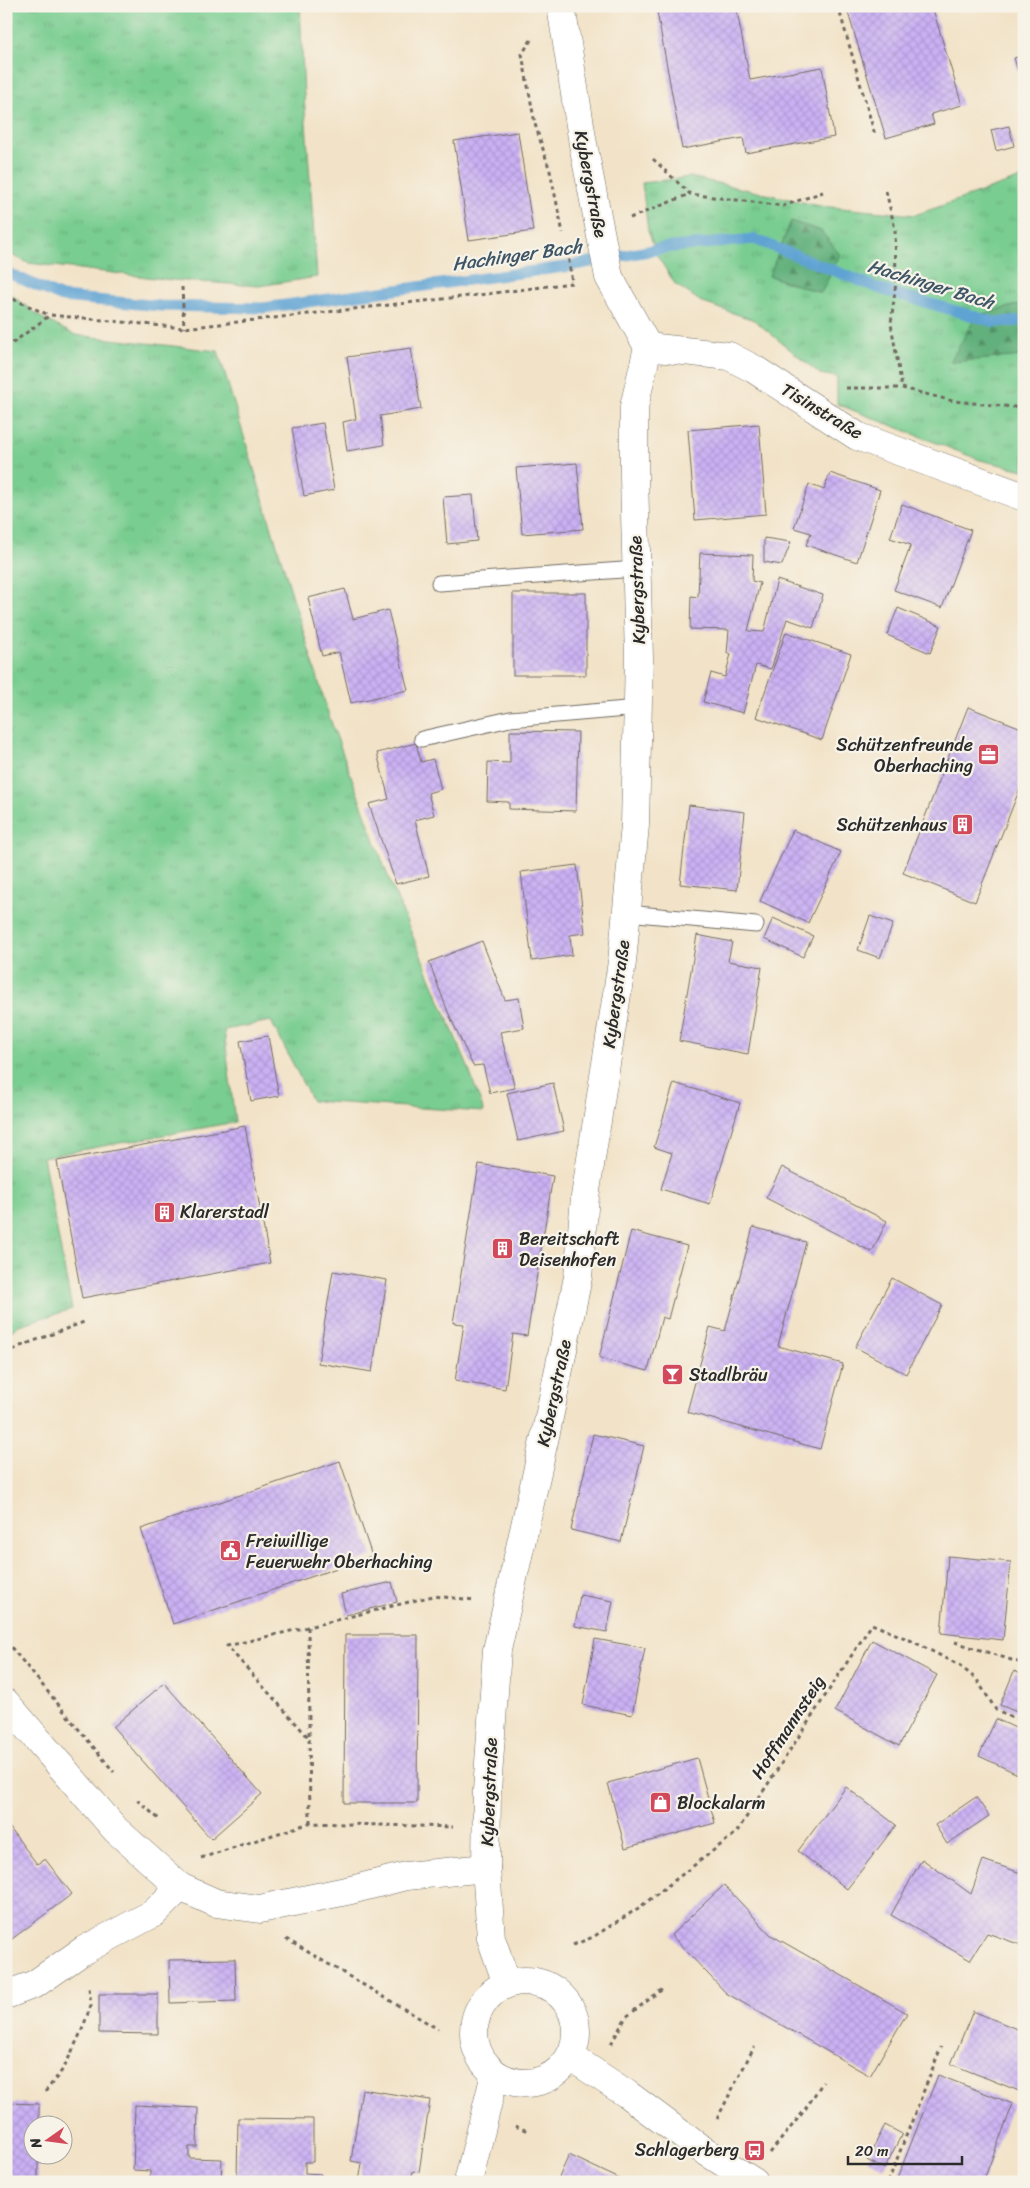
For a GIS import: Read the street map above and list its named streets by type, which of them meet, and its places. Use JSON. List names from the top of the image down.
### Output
{
  "streets": {
    "street": ["Kybergstraße", "Tisinstraße"],
    "path": ["Hoffmannsteig"]
  },
  "crossings": [
    ["Kybergstraße", "Tisinstraße"]
  ],
  "water": ["Hachinger Bach"],
  "places": {
    "office": ["Schützenfreunde Oberhaching"],
    "building": ["Schützenhaus", "Klarerstadl", "Bereitschaft Deisenhofen"],
    "bar": ["Stadlbräu"],
    "public building": ["Freiwillige Feuerwehr Oberhaching"],
    "shop": ["Blockalarm"],
    "bus stop": ["Schlagerberg"]
  },
  "scale_bar": "20 m",
  "north": "left"
}
